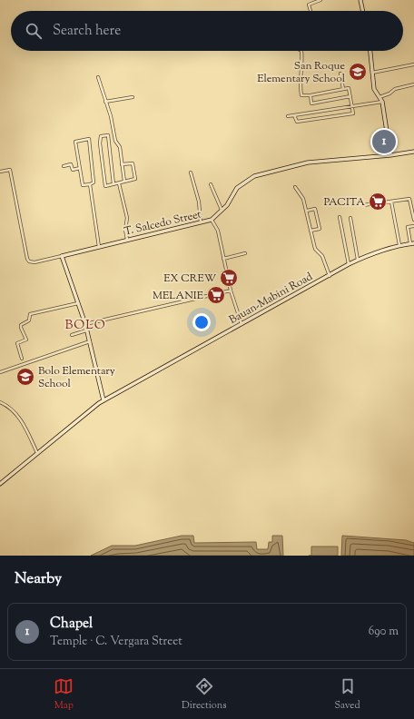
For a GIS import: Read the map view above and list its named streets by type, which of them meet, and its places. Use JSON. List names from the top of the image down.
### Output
{
  "streets": {
    "street": ["T. Salcedo Street", "Bauan-Mabini Road"]
  },
  "districts": ["BOLO"],
  "places": {
    "school or university": ["San Roque Elementary School", "Bolo Elementary School"],
    "supermarket": ["PACITA", "EX CREW", "MELANIE"]
  },
  "page": {
    "search": "Search here",
    "pins": "1",
    "heading": "Nearby",
    "list": [
      {
        "mark": "1",
        "name": "Chapel",
        "note": "Temple · C. Vergara Street",
        "value": "690 m"
      }
    ],
    "nav": ["Map", "Directions", "Saved"]
  }
}
